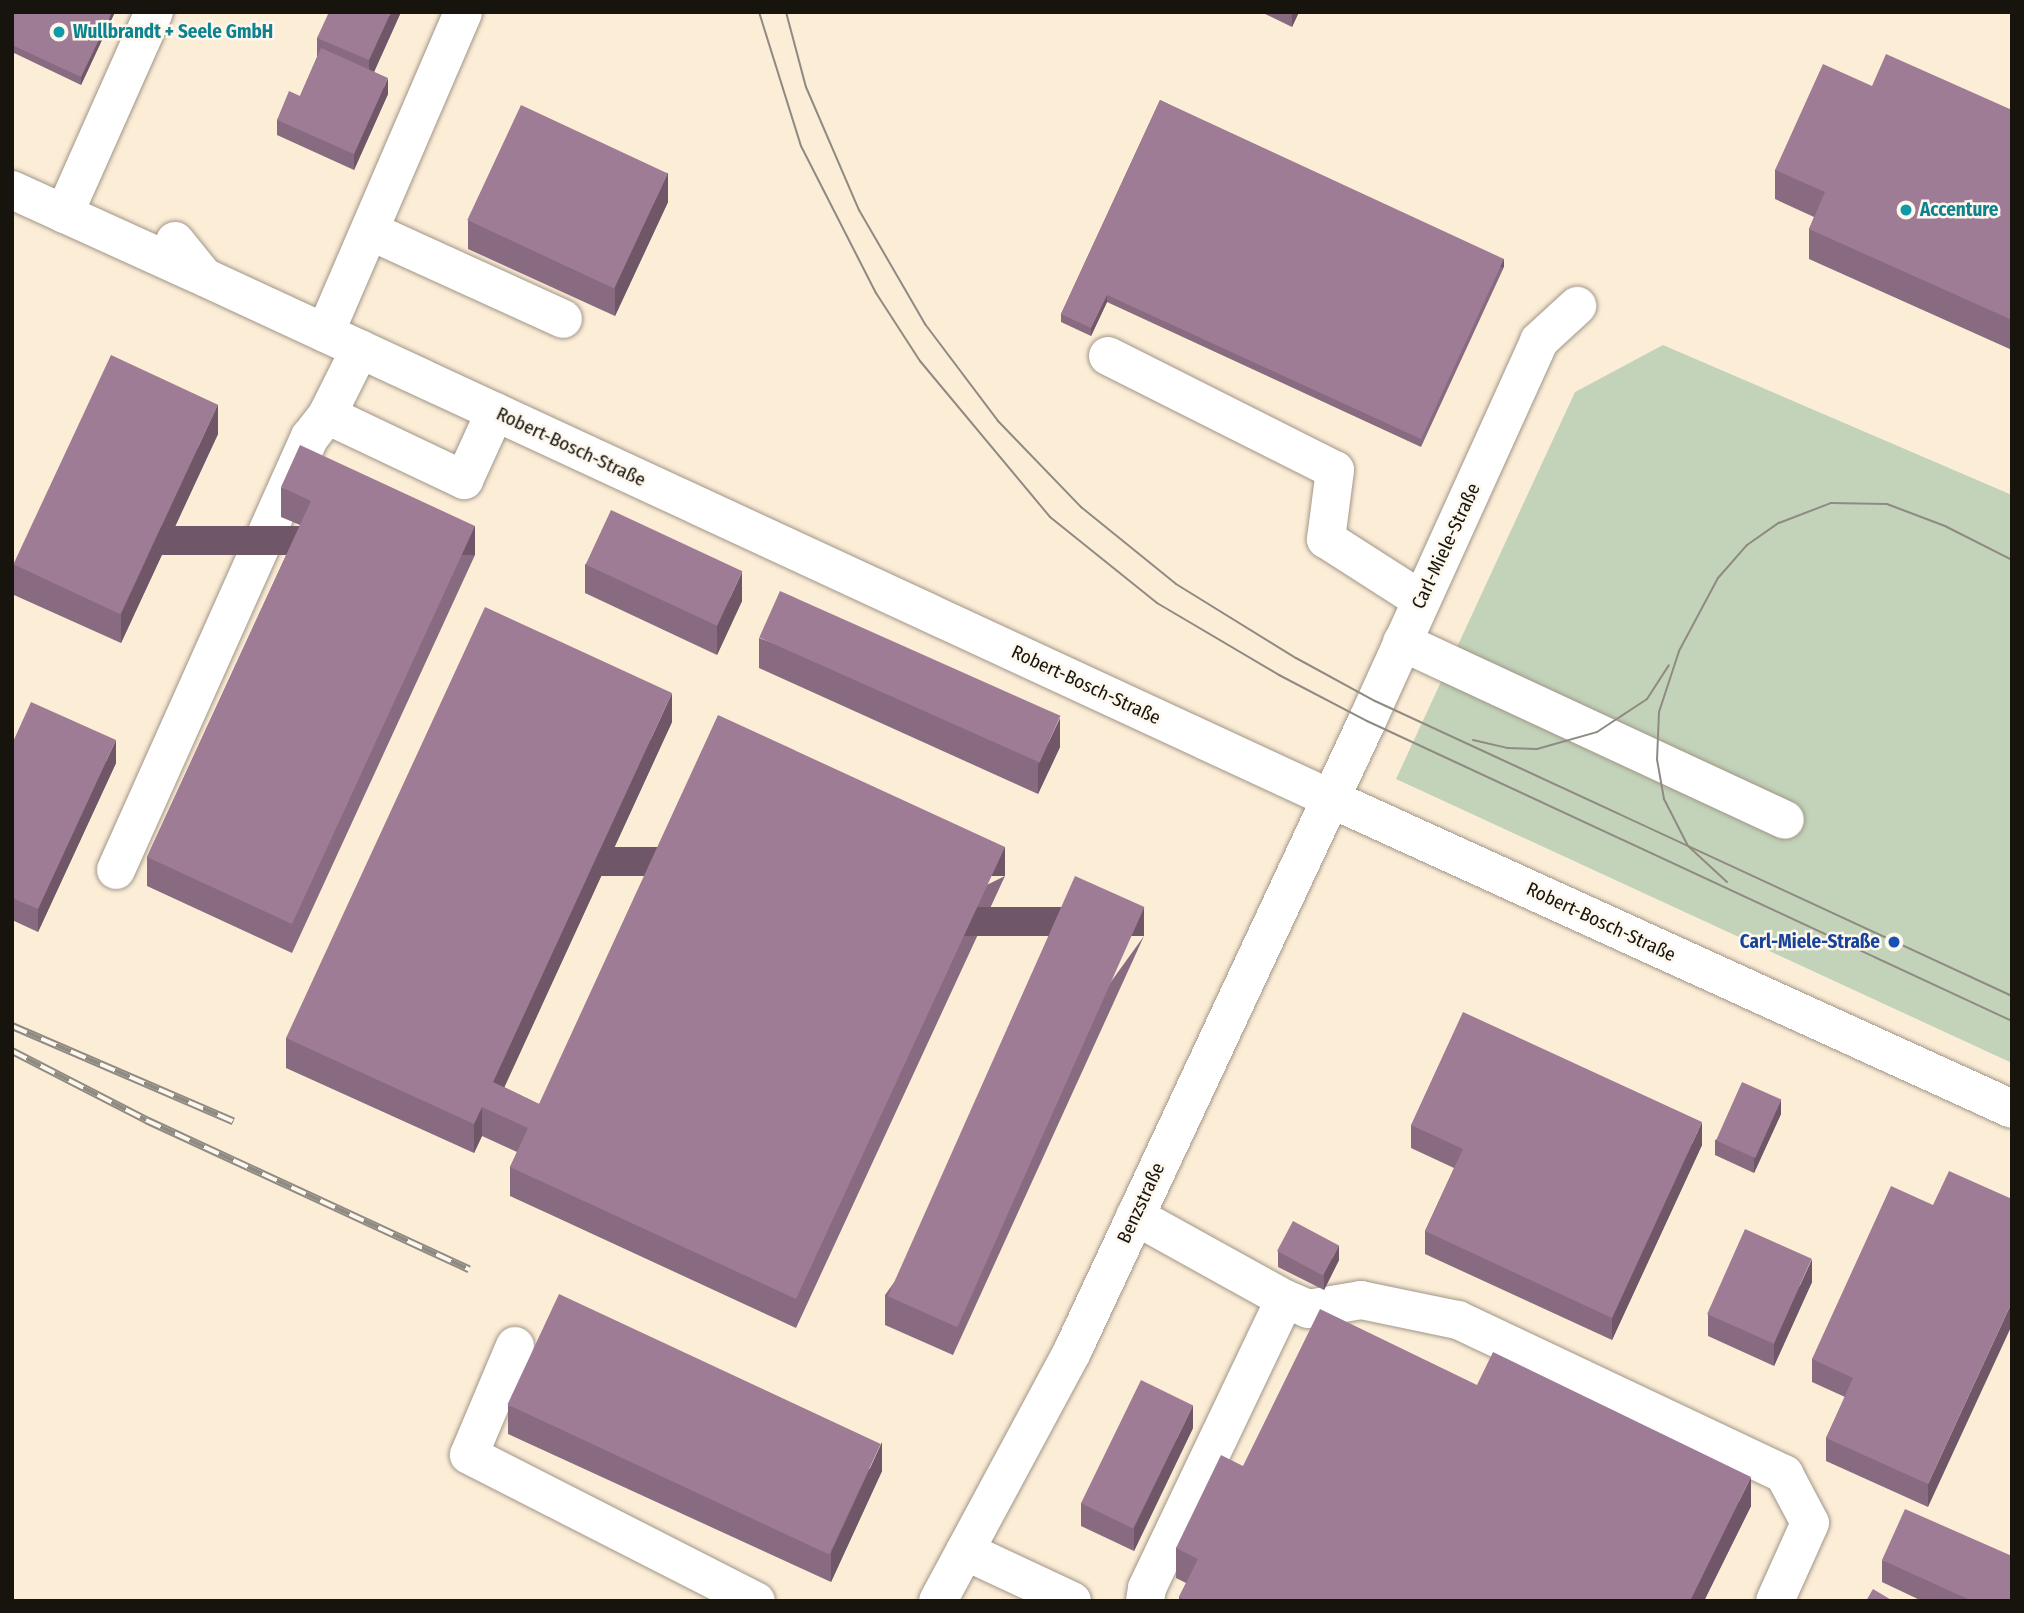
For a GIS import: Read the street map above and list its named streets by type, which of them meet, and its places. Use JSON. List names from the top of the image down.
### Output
{
  "streets": {
    "street": ["Robert-Bosch-Straße", "Carl-Miele-Straße", "Benzstraße"]
  },
  "crossings": [
    ["Robert-Bosch-Straße", "Carl-Miele-Straße"],
    ["Robert-Bosch-Straße", "Benzstraße"],
    ["Carl-Miele-Straße", "Benzstraße"]
  ],
  "places": ["Wullbrandt + Seele GmbH", "Accenture", "Carl-Miele-Straße"]
}
